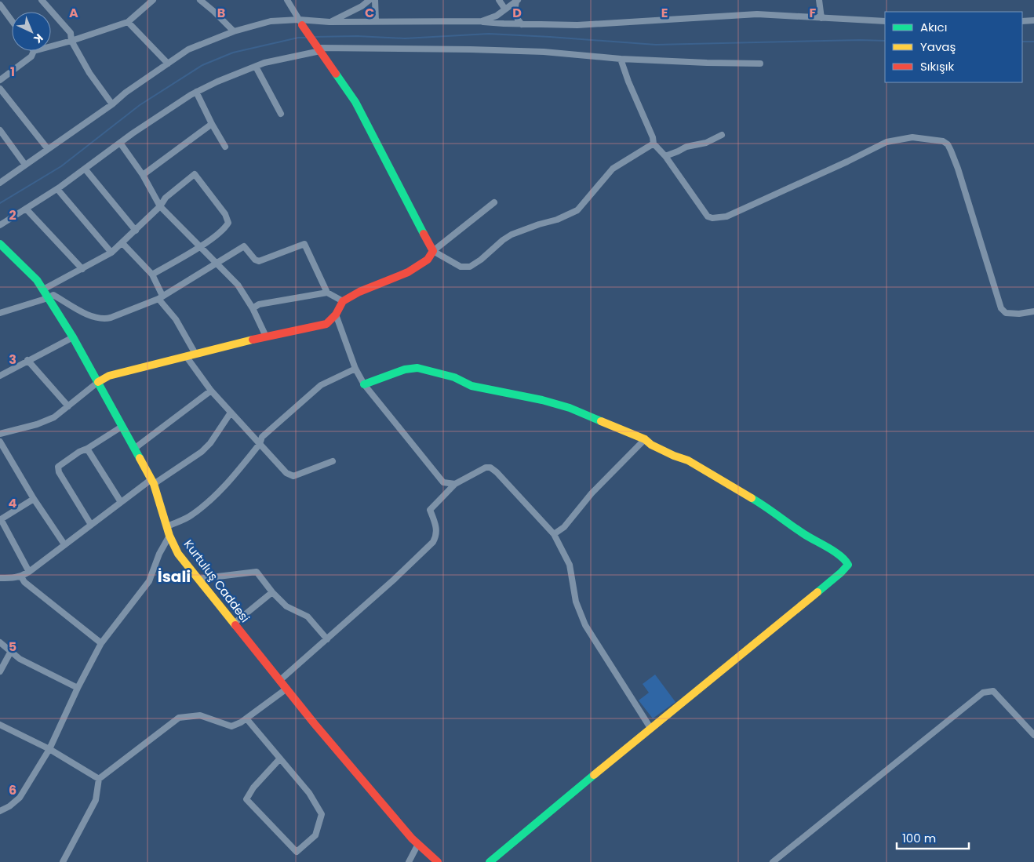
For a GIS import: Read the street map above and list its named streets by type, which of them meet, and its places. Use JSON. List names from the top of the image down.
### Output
{
  "streets": {
    "street": ["Kurtuluş Caddesi"]
  },
  "districts": ["İsali"],
  "legend": ["Akıcı", "Yavaş", "Sıkışık"],
  "scale_bar": "100 m",
  "north": "bottom right",
  "grid": {
    "columns": [
      "A",
      "B",
      "C",
      "D",
      "E",
      "F"
    ],
    "rows": [
      "1",
      "2",
      "3",
      "4",
      "5",
      "6"
    ]
  }
}
